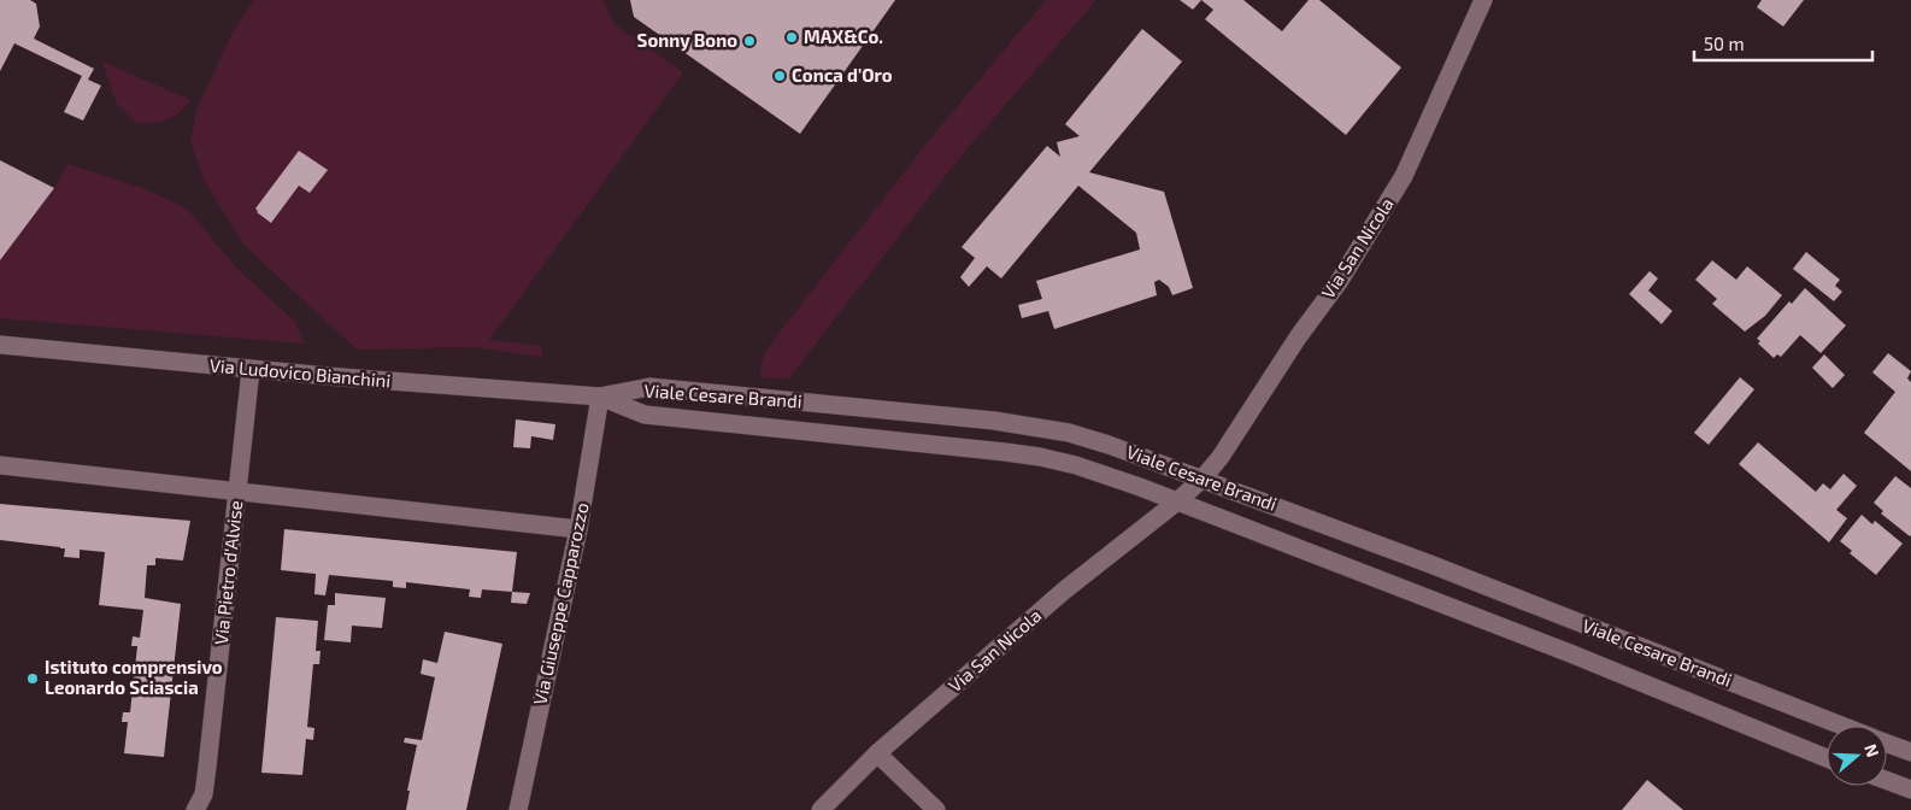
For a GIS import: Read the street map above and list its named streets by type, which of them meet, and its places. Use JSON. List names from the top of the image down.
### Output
{
  "streets": {
    "street": [
      "Via San Nicola",
      "Via Ludovico Bianchini",
      "Viale Cesare Brandi",
      "Via Pietro d'Alvise",
      "Via Giuseppe Capparozzo"
    ]
  },
  "crossings": [
    ["Via San Nicola", "Viale Cesare Brandi"],
    ["Via Ludovico Bianchini", "Viale Cesare Brandi"],
    ["Via Ludovico Bianchini", "Via Pietro d'Alvise"],
    ["Via Ludovico Bianchini", "Via Giuseppe Capparozzo"],
    ["Viale Cesare Brandi", "Via Giuseppe Capparozzo"]
  ],
  "places": [
    "MAX&Co.",
    "Sonny Bono",
    "Conca d'Oro",
    "Istituto comprensivo Leonardo Sciascia"
  ],
  "scale_bar": "50 m",
  "north": "right"
}
